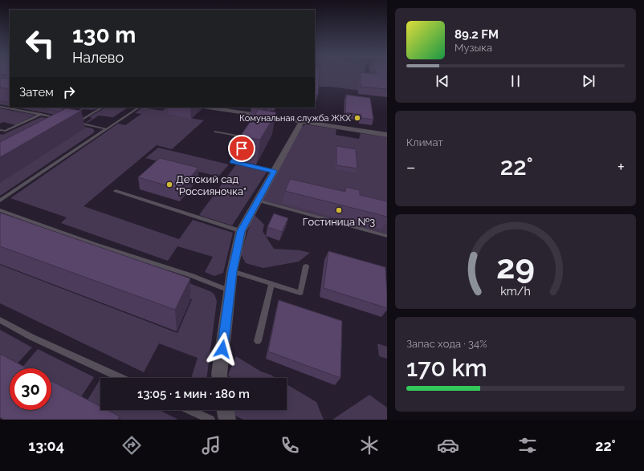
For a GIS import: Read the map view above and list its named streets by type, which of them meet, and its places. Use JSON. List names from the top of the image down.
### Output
{
  "places": ["Комунальная служба ЖКХ", "Детский сад \"Россияночка\"", "Гостиница №3"],
  "page": {
    "turn": ["130 m", "Налево"],
    "song": ["89.2 FM", "Музыка"],
    "then": "Затем",
    "tile": [
      "Климат",
      ["Запас хода · 34%", "170 km"]
    ],
    "heat": ["−", "22°", "+"],
    "limit": "30",
    "trip": "13:05 · 1 мин · 180 m",
    "tabs": ["13:04", "22°"],
    "gauge": ["29", "km/h"]
  }
}
